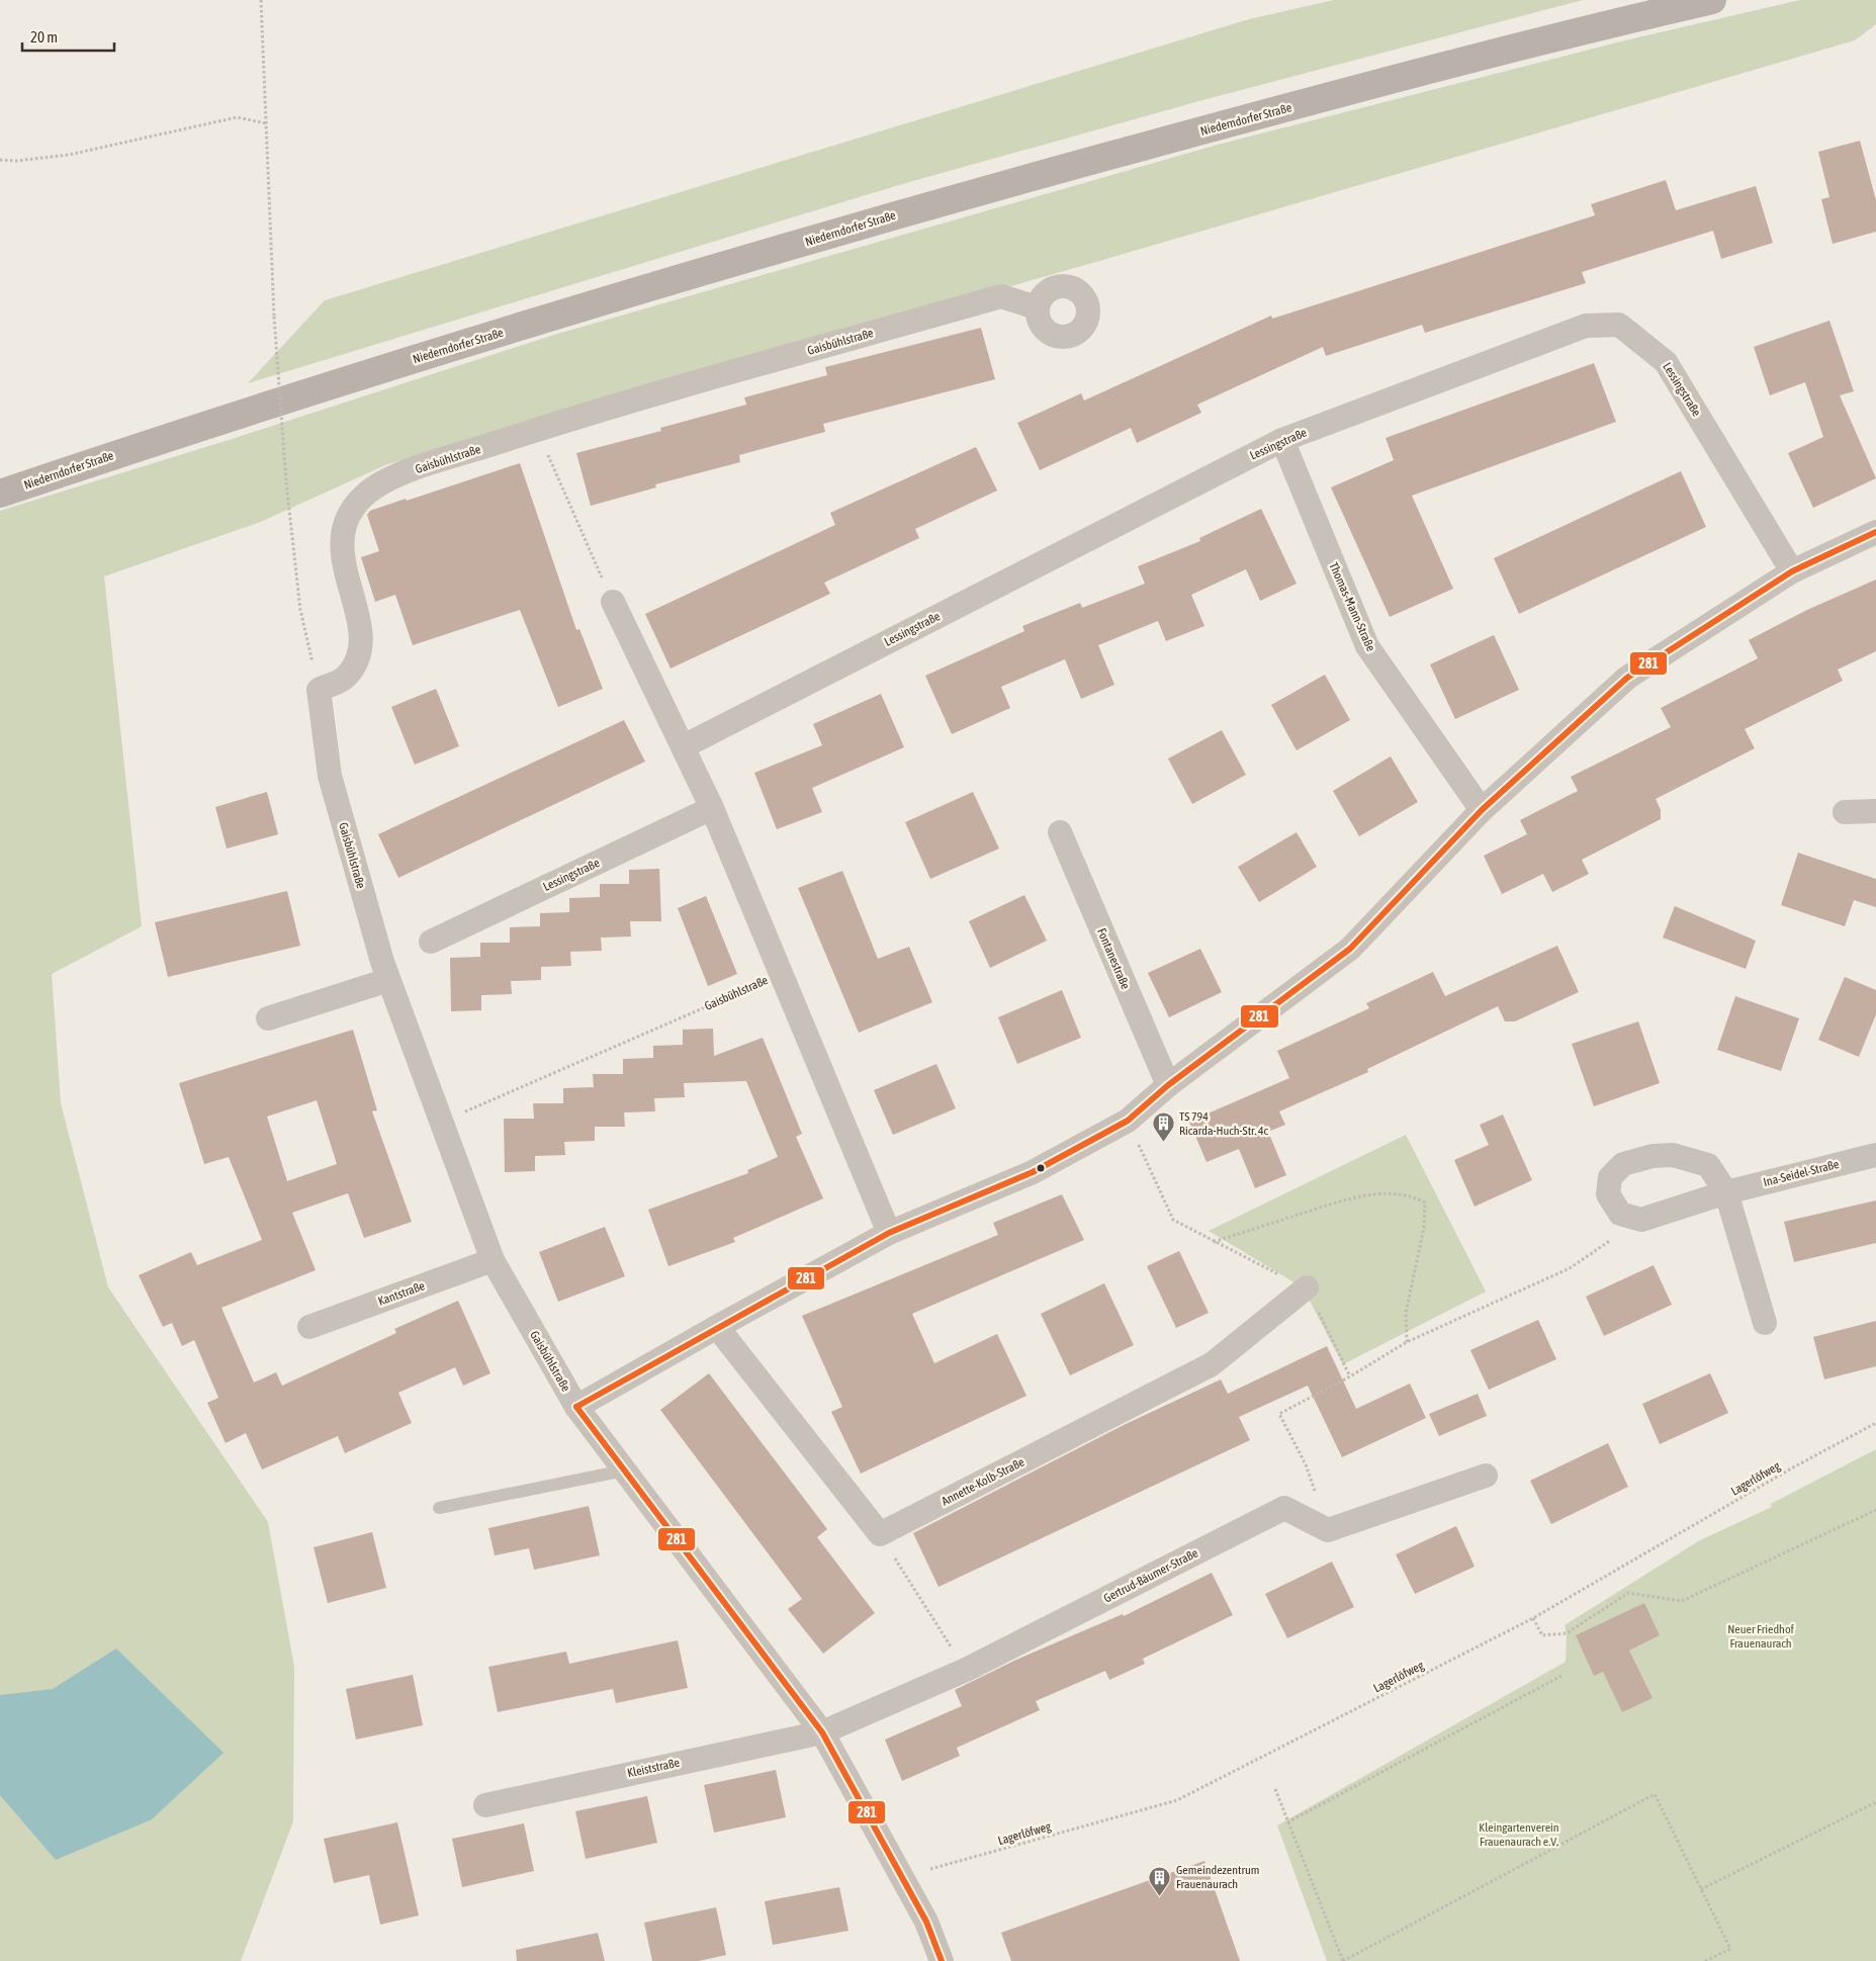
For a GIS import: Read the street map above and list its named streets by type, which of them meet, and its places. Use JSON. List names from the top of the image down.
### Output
{
  "streets": {
    "main road": ["Niederndorfer Straße"],
    "street": [
      "Gaisbühlstraße",
      "Lessingstraße",
      "Thomas-Mann-Straße",
      "Fontanestraße",
      "Ina-Seidel-Straße",
      "Kantstraße",
      "Annette-Kolb-Straße",
      "Gertrud-Bäumer-Straße",
      "Kleiststraße"
    ],
    "path": ["Lagerlöfweg"]
  },
  "crossings": [
    ["Gaisbühlstraße", "Kantstraße"],
    ["Gaisbühlstraße", "Lagerlöfweg"],
    ["Gaisbühlstraße", "Gertrud-Bäumer-Straße"],
    ["Gaisbühlstraße", "Kleiststraße"],
    ["Lessingstraße", "Thomas-Mann-Straße"],
    ["Gertrud-Bäumer-Straße", "Kleiststraße"]
  ],
  "parks": ["Neuer Friedhof Frauenaurach", "Kleingartenverein Frauenaurach e.V."],
  "places": {
    "building": ["TS 794 Ricarda-Huch-Str. 4c", "Gemeindezentrum Frauenaurach"]
  },
  "lines": ["transit line 281"],
  "scale_bar": "20 m"
}
